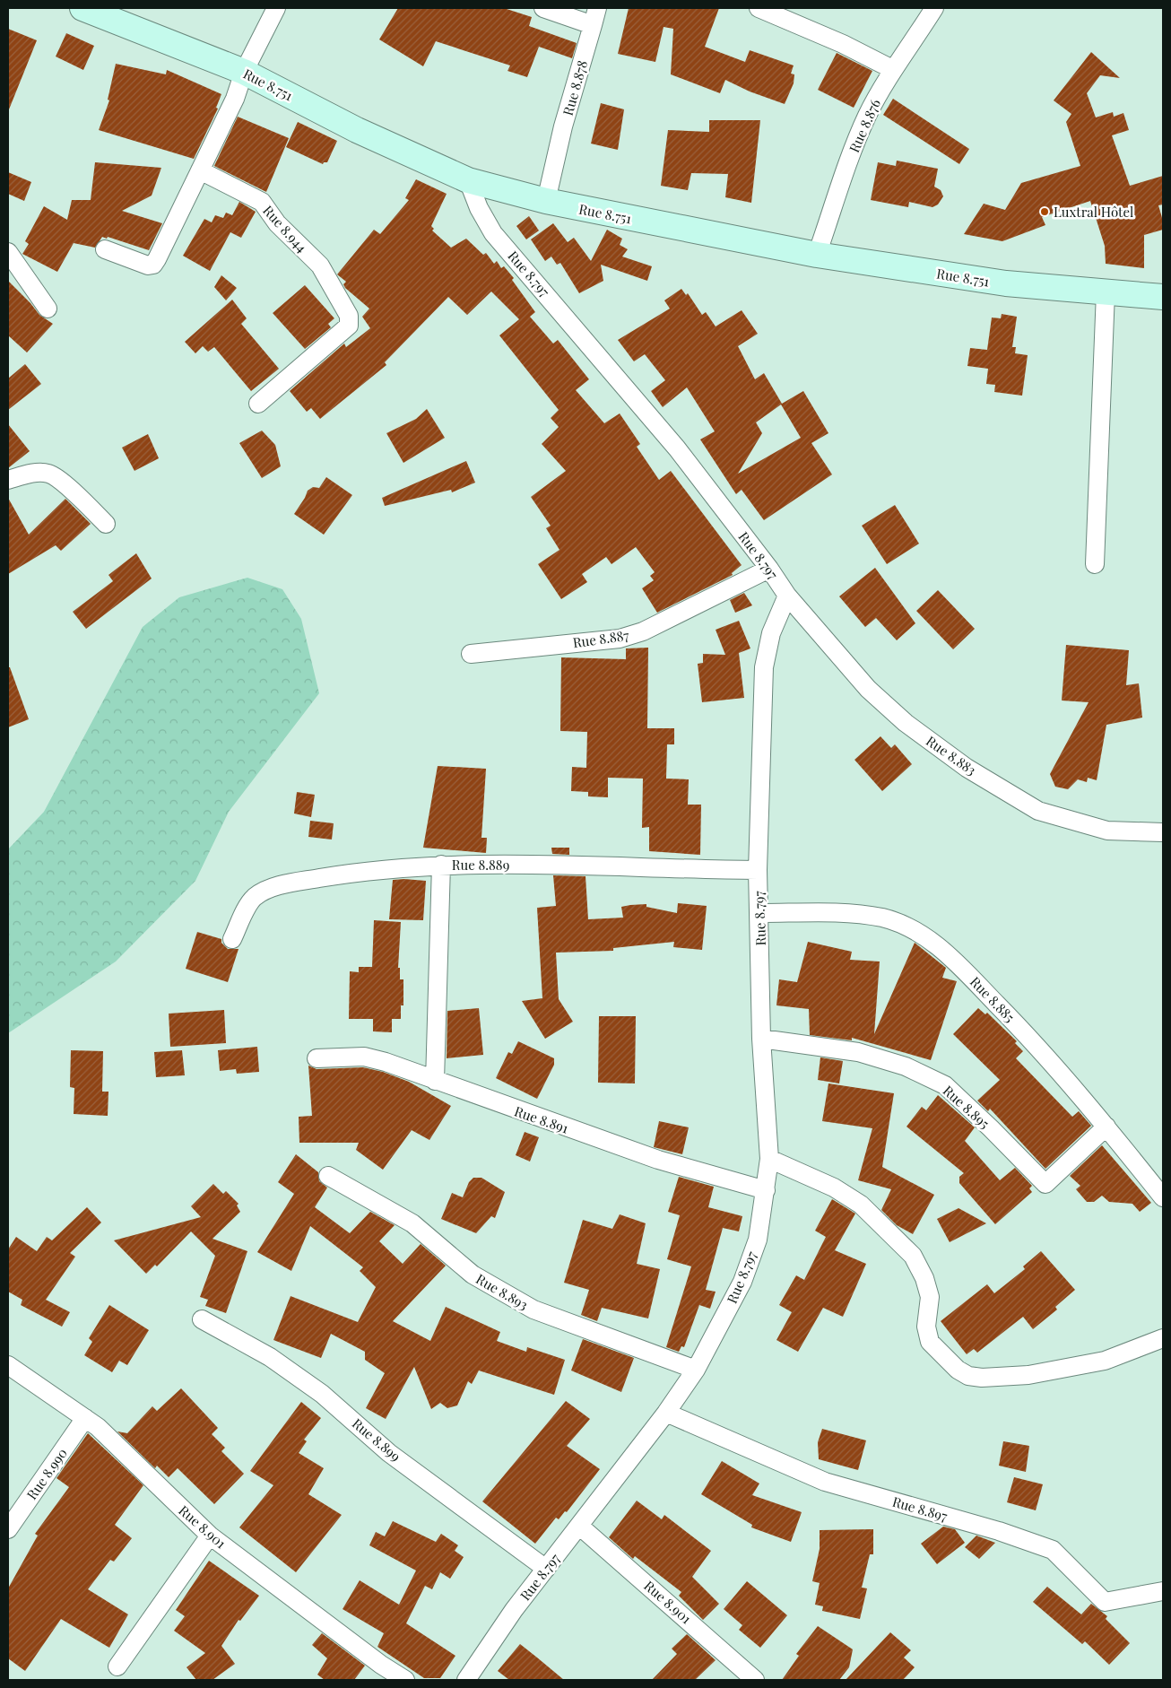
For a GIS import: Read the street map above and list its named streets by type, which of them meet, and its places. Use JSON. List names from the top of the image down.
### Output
{
  "streets": {
    "main road": ["Rue 8.751"],
    "street": [
      "Rue 8.878",
      "Rue 8.876",
      "Rue 8.944",
      "Rue 8.797",
      "Rue 8.887",
      "Rue 8.883",
      "Rue 8.889",
      "Rue 8.885",
      "Rue 8.895",
      "Rue 8.891",
      "Rue 8.893",
      "Rue 8.899",
      "Rue 8.990",
      "Rue 8.897",
      "Rue 8.901"
    ]
  },
  "crossings": [
    ["Rue 8.751", "Rue 8.878"],
    ["Rue 8.751", "Rue 8.876"],
    ["Rue 8.751", "Rue 8.797"],
    ["Rue 8.797", "Rue 8.887"],
    ["Rue 8.797", "Rue 8.883"],
    ["Rue 8.797", "Rue 8.889"],
    ["Rue 8.797", "Rue 8.885"],
    ["Rue 8.797", "Rue 8.895"],
    ["Rue 8.797", "Rue 8.891"],
    ["Rue 8.797", "Rue 8.893"],
    ["Rue 8.797", "Rue 8.899"],
    ["Rue 8.797", "Rue 8.897"],
    ["Rue 8.797", "Rue 8.901"],
    ["Rue 8.885", "Rue 8.895"],
    ["Rue 8.990", "Rue 8.901"]
  ],
  "places": ["Luxtral Hôtel"]
}
